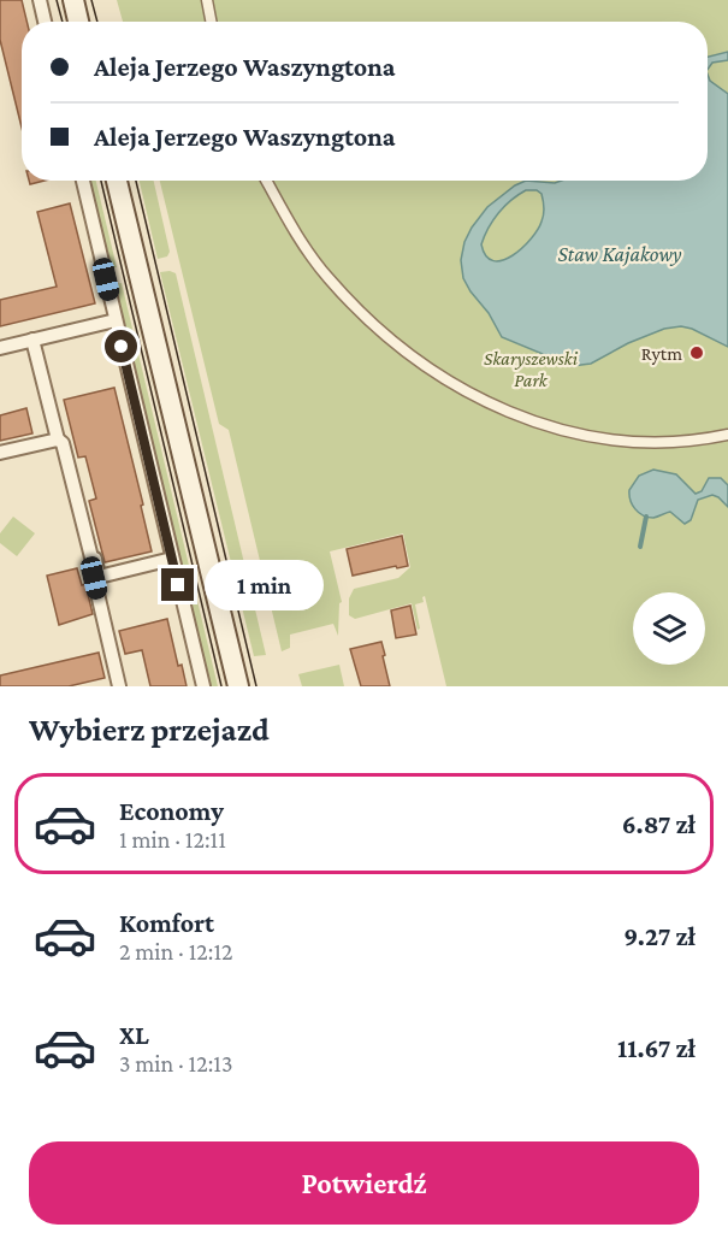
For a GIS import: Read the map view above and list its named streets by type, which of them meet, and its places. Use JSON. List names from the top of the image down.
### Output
{
  "water": ["Staw Kajakowy"],
  "parks": ["Skaryszewski Park"],
  "places": ["Rytm"],
  "page": {
    "banner": ["Aleja Jerzego Waszyngtona", "Aleja Jerzego Waszyngtona"],
    "bubble": "1 min",
    "heading": "Wybierz przejazd",
    "list": [
      {
        "name": "Economy",
        "note": "1 min · 12:11",
        "value": "6.87 zł"
      },
      {
        "name": "Komfort",
        "note": "2 min · 12:12",
        "value": "9.27 zł"
      },
      {
        "name": "XL",
        "note": "3 min · 12:13",
        "value": "11.67 zł"
      }
    ],
    "buttons": "Potwierdź"
  }
}
